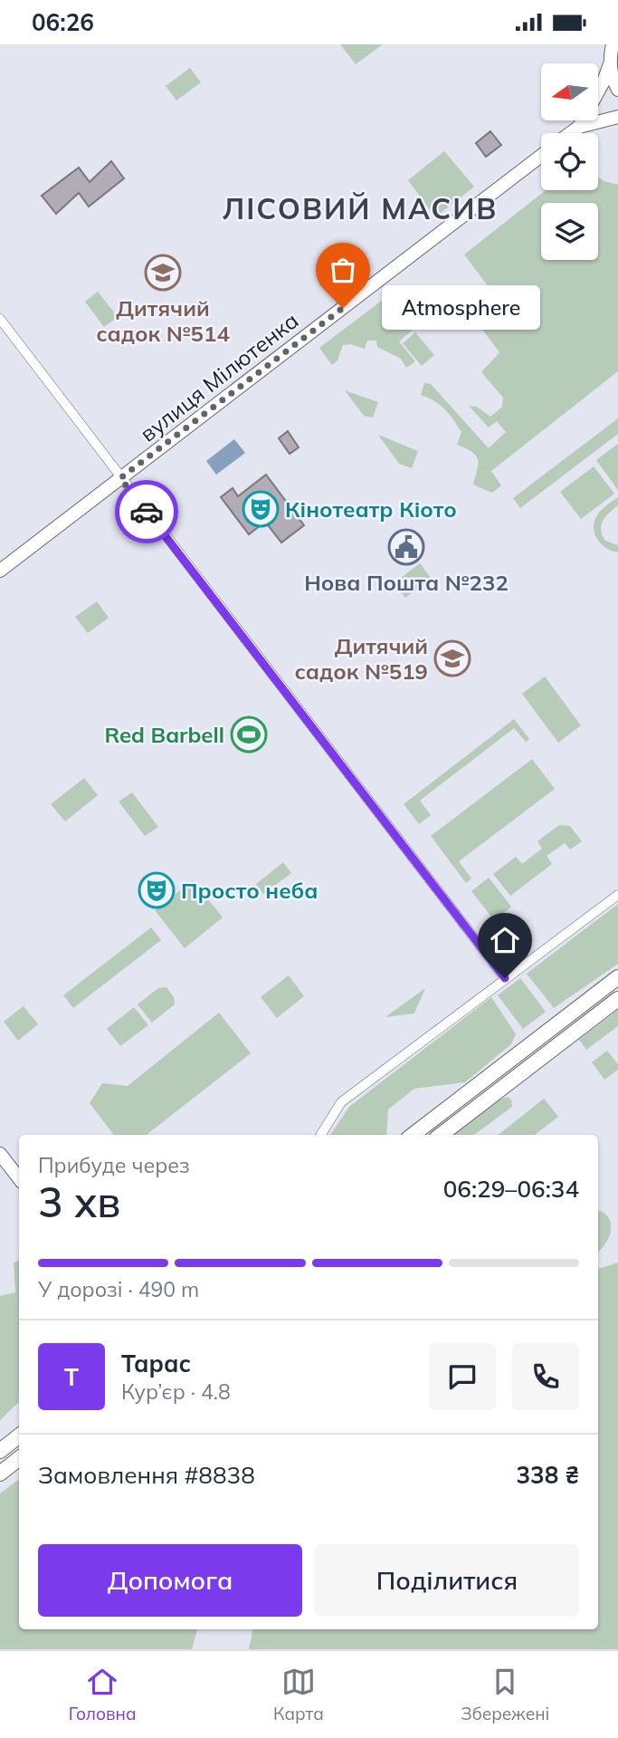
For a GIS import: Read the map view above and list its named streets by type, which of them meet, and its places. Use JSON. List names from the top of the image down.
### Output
{
  "streets": {
    "street": ["вулиця Мілютенка"]
  },
  "districts": ["ЛІСОВИЙ МАСИВ"],
  "places": {
    "school or university": ["Дитячий садок №514", "Дитячий садок №519"],
    "other": ["Atmosphere"],
    "theatre": ["Кінотеатр Кіото", "Просто неба"],
    "public building": ["Нова Пошта №232"],
    "sports": ["Red Barbell"]
  },
  "north": "left",
  "page": {
    "status": "06:26",
    "bubble": "Atmosphere",
    "heading": ["3 хв", "Прибуде через", "06:29–06:34"],
    "panel": [
      "Тарас",
      "Кур’єр · 4.8",
      "Замовлення #8838",
      "338 ₴"
    ],
    "bar": "У дорозі · 490 m",
    "round": "Т",
    "buttons": ["Допомога", "Поділитися"],
    "tabs": ["Головна", "Карта", "Збережені"]
  }
}
